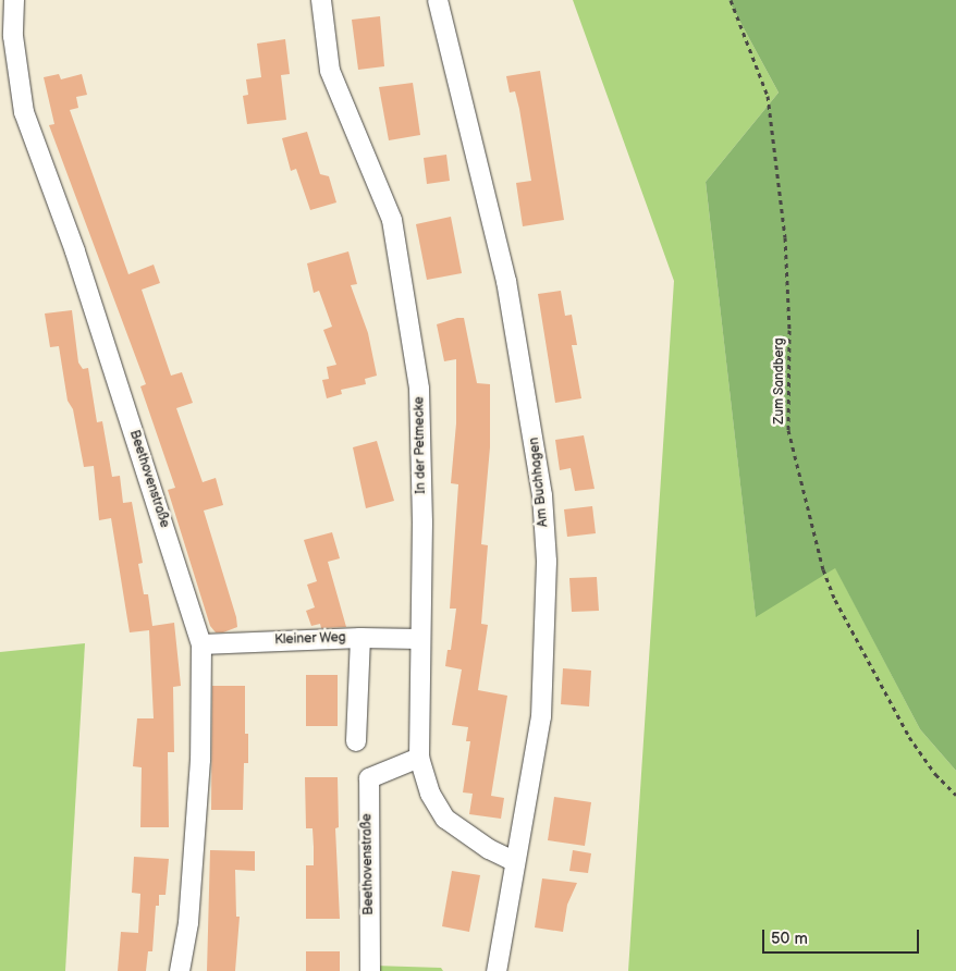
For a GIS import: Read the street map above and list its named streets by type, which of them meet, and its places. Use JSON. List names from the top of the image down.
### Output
{
  "streets": {
    "street": [
      "In der Petmecke",
      "Beethovenstraße",
      "Am Buchhagen",
      "Kleiner Weg"
    ],
    "path": ["Zum Sandberg"]
  },
  "crossings": [
    ["In der Petmecke", "Beethovenstraße"],
    ["In der Petmecke", "Am Buchhagen"],
    ["In der Petmecke", "Kleiner Weg"],
    ["Beethovenstraße", "Kleiner Weg"]
  ],
  "scale_bar": "50 m"
}
